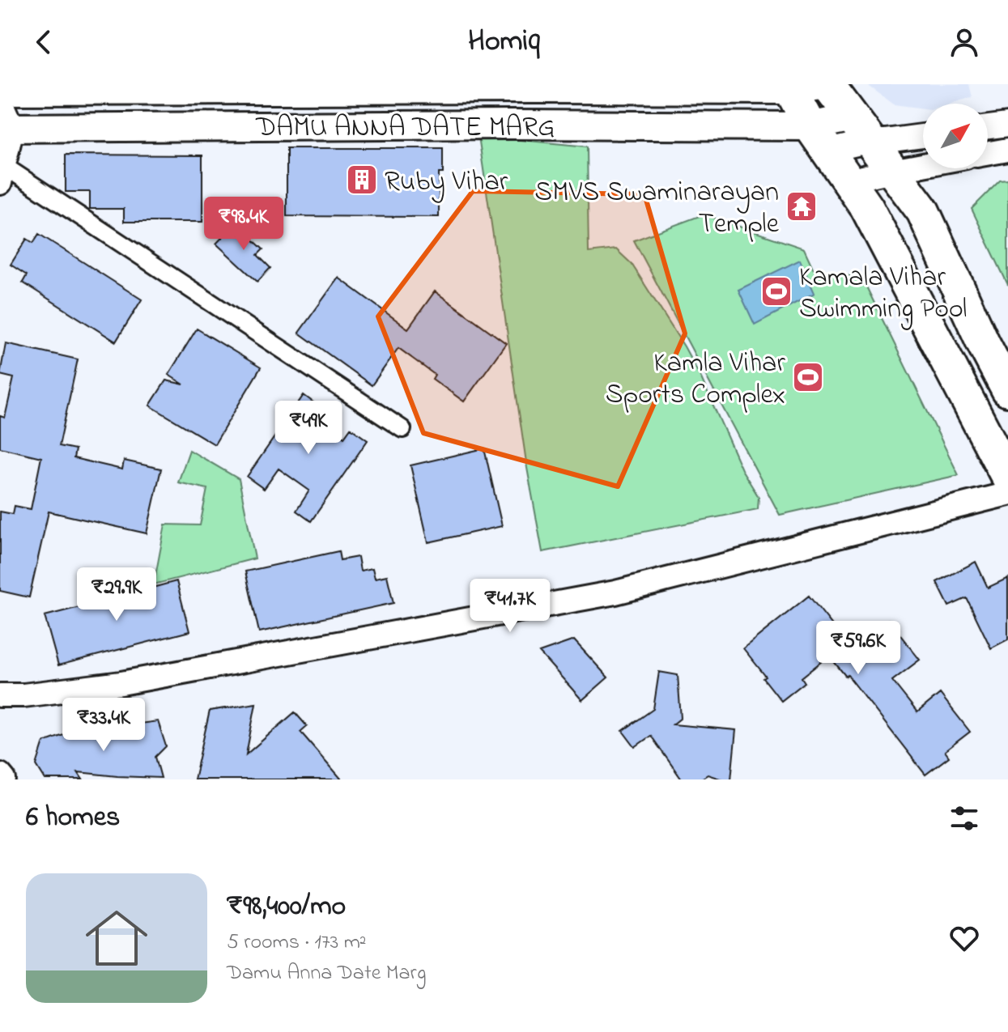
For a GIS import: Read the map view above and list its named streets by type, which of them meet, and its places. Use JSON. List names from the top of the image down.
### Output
{
  "streets": {
    "street": ["DAMU ANNA DATE MARG"]
  },
  "places": {
    "building": ["Ruby Vihar"],
    "temple": ["SMVS Swaminarayan Temple"],
    "sports": ["Kamala Vihar Swimming Pool", "Kamla Vihar Sports Complex"]
  },
  "north": "top right",
  "page": {
    "header": "Homiq",
    "price": [
      "₹98.4K",
      "₹49K",
      "₹29.9K",
      "₹41.7K",
      "₹59.6K",
      "₹33.4K"
    ],
    "heading": "6 homes",
    "list": [
      {
        "name": "₹98,400/mo",
        "note": "5 rooms · 173 m² · Damu Anna Date Marg"
      }
    ]
  }
}
